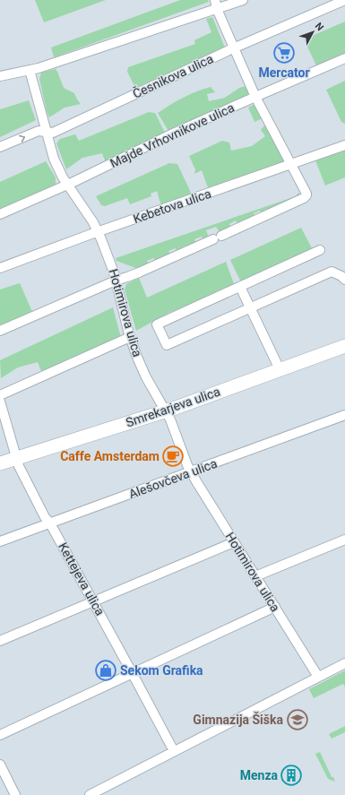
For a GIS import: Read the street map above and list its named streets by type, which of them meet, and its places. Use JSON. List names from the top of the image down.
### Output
{
  "streets": {
    "street": [
      "Česnikova ulica",
      "Majde Vrhovnikove ulica",
      "Kebetova ulica",
      "Hotimirova ulica",
      "Smrekarjeva ulica",
      "Alešovčeva ulica",
      "Kettejeva ulica"
    ]
  },
  "crossings": [
    ["Česnikova ulica", "Hotimirova ulica"],
    ["Majde Vrhovnikove ulica", "Hotimirova ulica"],
    ["Kebetova ulica", "Hotimirova ulica"],
    ["Hotimirova ulica", "Smrekarjeva ulica"],
    ["Hotimirova ulica", "Alešovčeva ulica"],
    ["Smrekarjeva ulica", "Kettejeva ulica"],
    ["Alešovčeva ulica", "Kettejeva ulica"]
  ],
  "places": {
    "supermarket": ["Mercator"],
    "cafe": ["Caffe Amsterdam"],
    "shop": ["Sekom Grafika"],
    "school or university": ["Gimnazija Šiška"],
    "building": ["Menza"]
  },
  "north": "top right"
}
